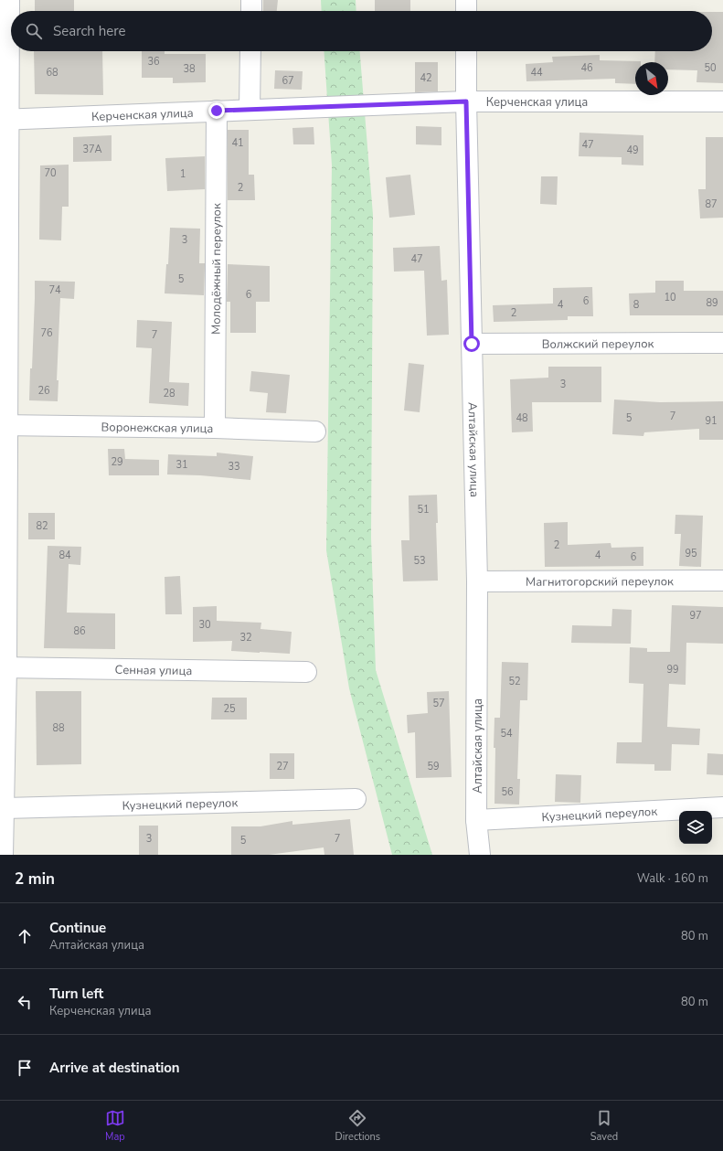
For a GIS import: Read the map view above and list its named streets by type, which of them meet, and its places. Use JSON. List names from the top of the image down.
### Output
{
  "streets": {
    "street": [
      "Керченская улица",
      "Молодёжный переулок",
      "Волжский переулок",
      "Воронежская улица",
      "Алтайская улица",
      "Магнитогорский переулок",
      "Сенная улица",
      "Кузнецкий переулок"
    ]
  },
  "crossings": [
    ["Керченская улица", "Молодёжный переулок"],
    ["Керченская улица", "Алтайская улица"],
    ["Молодёжный переулок", "Воронежская улица"],
    ["Волжский переулок", "Алтайская улица"],
    ["Алтайская улица", "Магнитогорский переулок"],
    ["Алтайская улица", "Кузнецкий переулок"]
  ],
  "house_numbers": [
    "36",
    "46",
    "50",
    "38",
    "68",
    "44",
    "42",
    "67",
    "41",
    "47",
    "37А",
    "49",
    "70",
    "1",
    "2",
    "87",
    "3",
    "47",
    "5",
    "74",
    "6",
    "10",
    "6",
    "89",
    "4",
    "8",
    "2",
    "76",
    "7",
    "3",
    "26",
    "28",
    "7",
    "48",
    "5",
    "91",
    "29",
    "31",
    "33",
    "51",
    "82",
    "2",
    "95",
    "84",
    "4",
    "6",
    "53",
    "97",
    "30",
    "86",
    "32",
    "99",
    "52",
    "57",
    "25",
    "88",
    "54",
    "27",
    "59",
    "56",
    "3",
    "7",
    "5"
  ],
  "north": "bottom right",
  "page": {
    "search": "Search here",
    "heading": ["2 min", "Walk · 160 m"],
    "list": [
      ["Continue", "Алтайская улица", "80 m"],
      ["Turn left", "Керченская улица", "80 m"],
      "Arrive at destination"
    ],
    "nav": ["Map", "Directions", "Saved"]
  }
}
